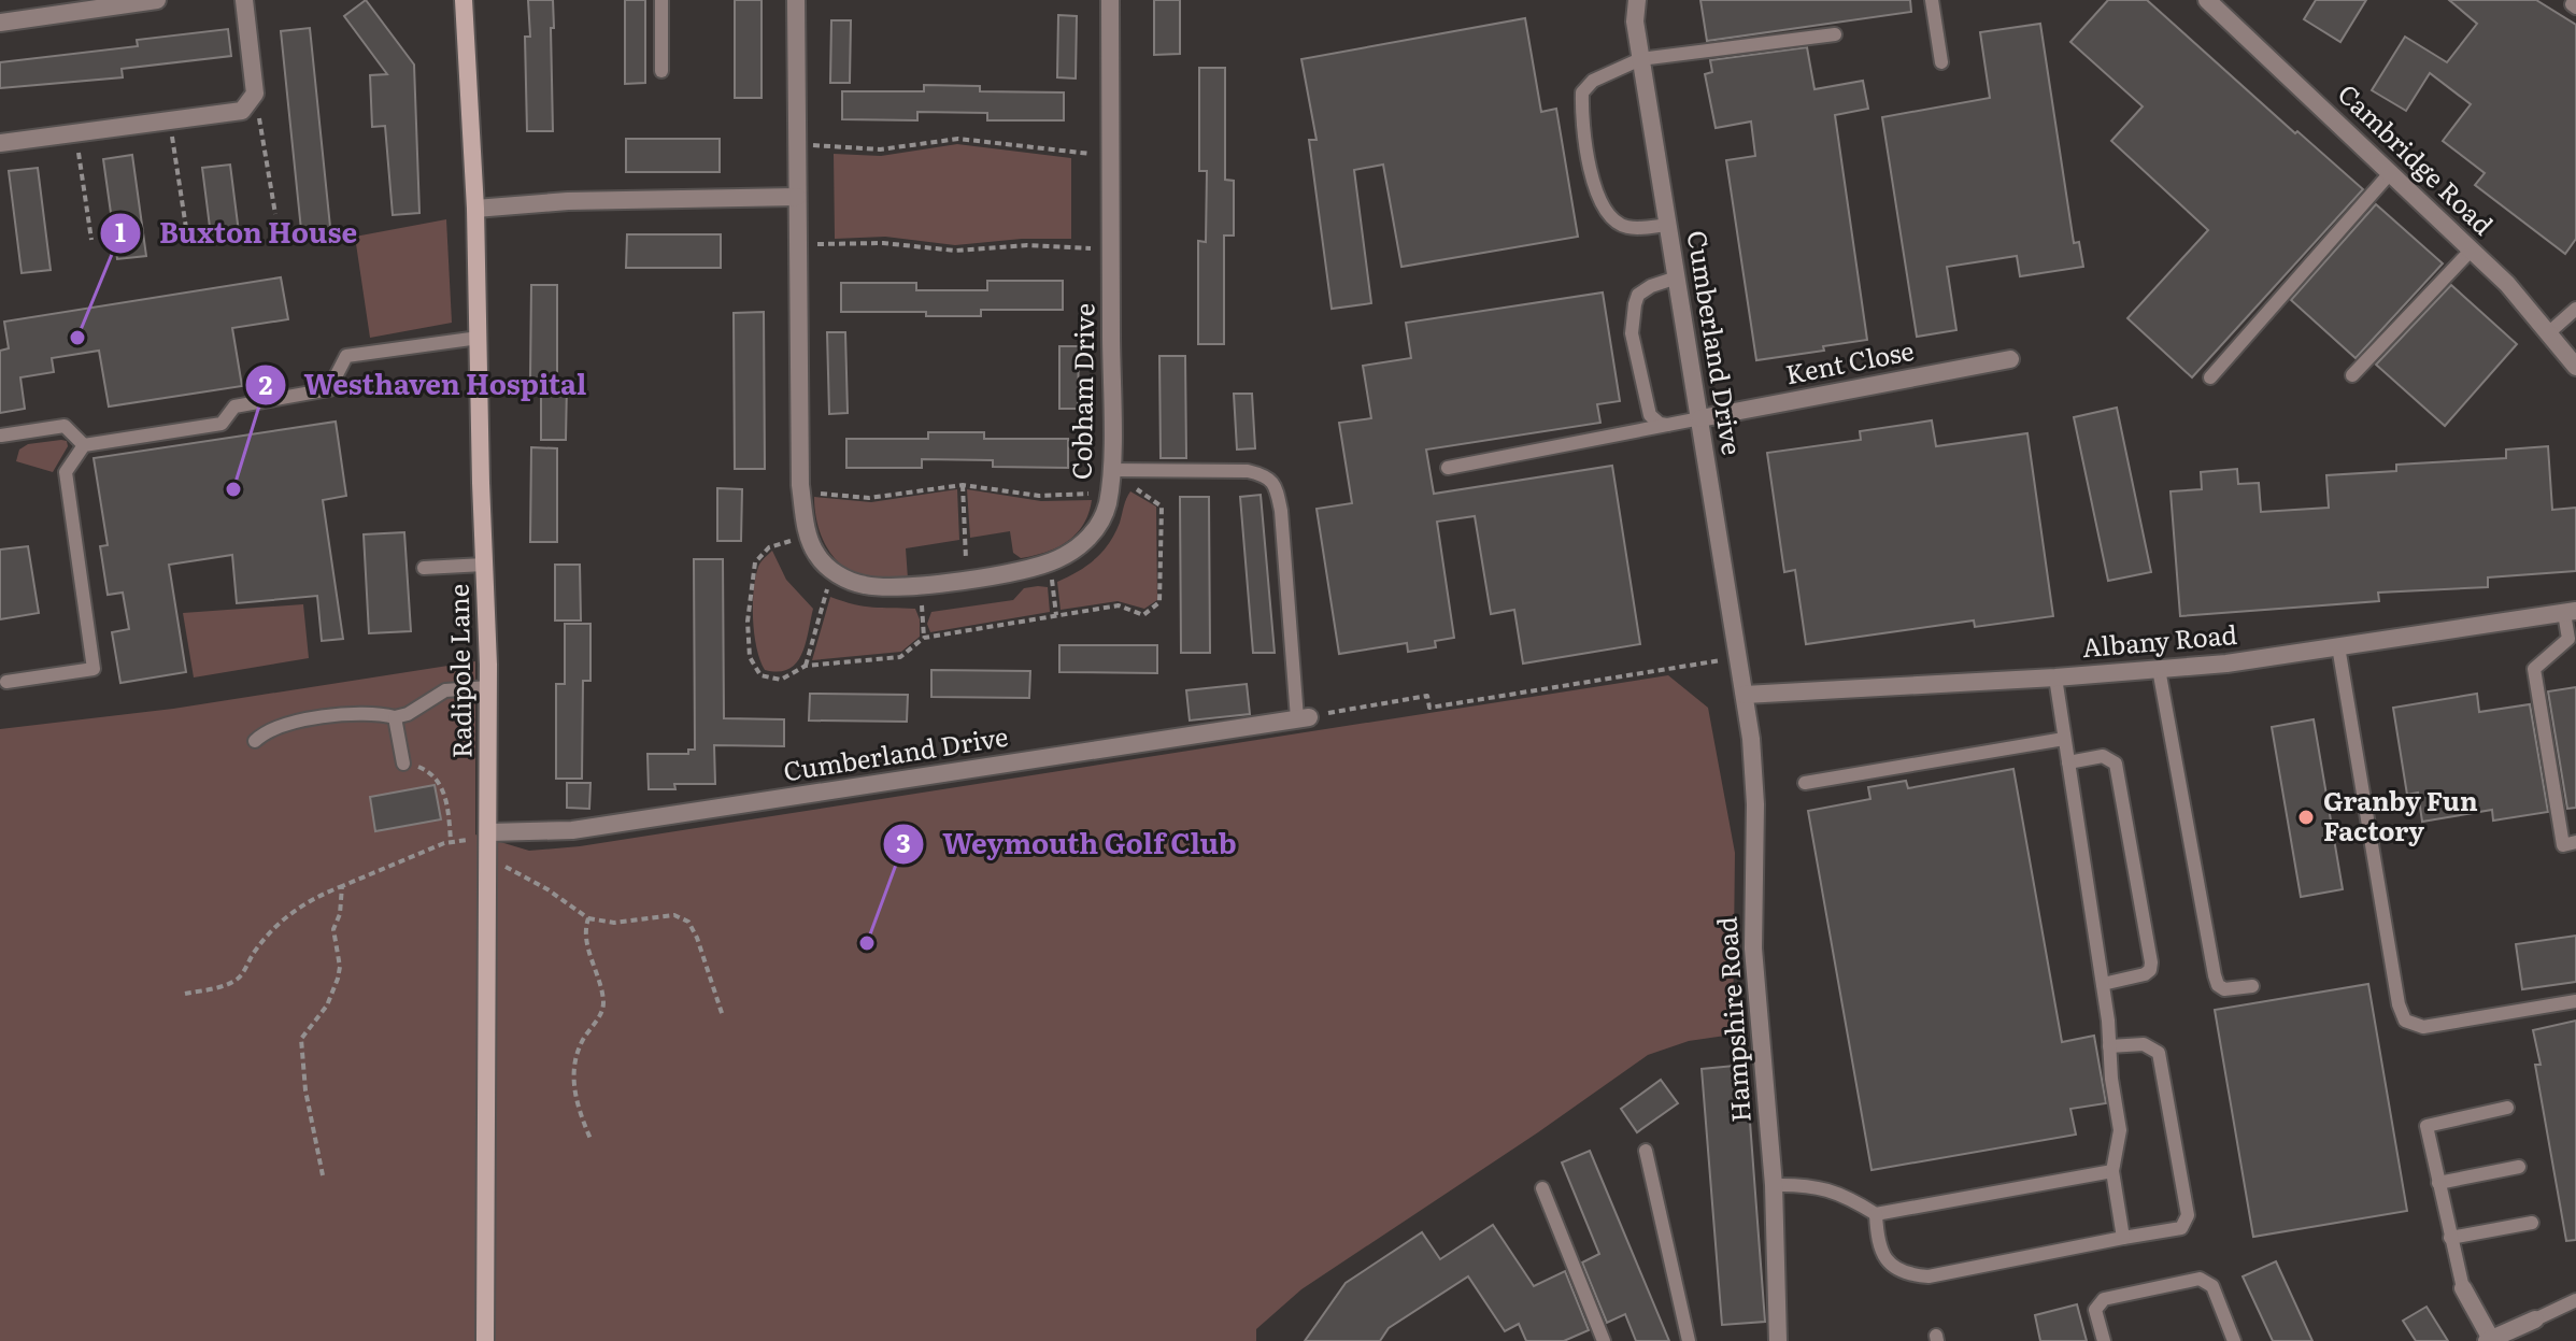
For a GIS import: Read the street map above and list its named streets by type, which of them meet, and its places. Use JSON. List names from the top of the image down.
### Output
{
  "streets": {
    "main road": ["Radipole Lane"],
    "street": [
      "Cambridge Road",
      "Cumberland Drive",
      "Kent Close",
      "Cobham Drive",
      "Albany Road",
      "Hampshire Road"
    ]
  },
  "crossings": [
    ["Cumberland Drive", "Kent Close"],
    ["Cumberland Drive", "Albany Road"],
    ["Cumberland Drive", "Radipole Lane"],
    ["Cumberland Drive", "Hampshire Road"],
    ["Albany Road", "Hampshire Road"]
  ],
  "places": [
    "Buxton House",
    "Westhaven Hospital",
    "Granby Fun Factory",
    "Weymouth Golf Club"
  ]
}
